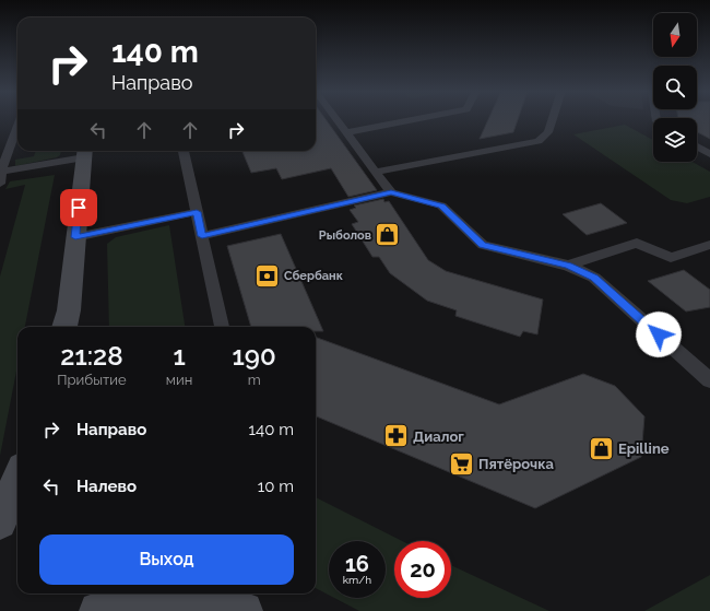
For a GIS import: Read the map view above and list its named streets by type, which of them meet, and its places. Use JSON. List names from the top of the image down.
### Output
{
  "places": {
    "shop": ["Рыболов", "Epilline"],
    "bank": ["Сбербанк"],
    "pharmacy": ["Диалог"],
    "supermarket": ["Пятёрочка"]
  },
  "north": "bottom",
  "page": {
    "turn": ["140 m", "Направо"],
    "eta": [
      "21:28",
      "Прибытие",
      "1",
      "мин",
      "190",
      "m"
    ],
    "list": [
      {
        "name": "Направо",
        "value": "140 m"
      },
      {
        "name": "Налево",
        "value": "10 m"
      }
    ],
    "buttons": "Выход",
    "speed": "16 km/h",
    "limit": "20"
  }
}
